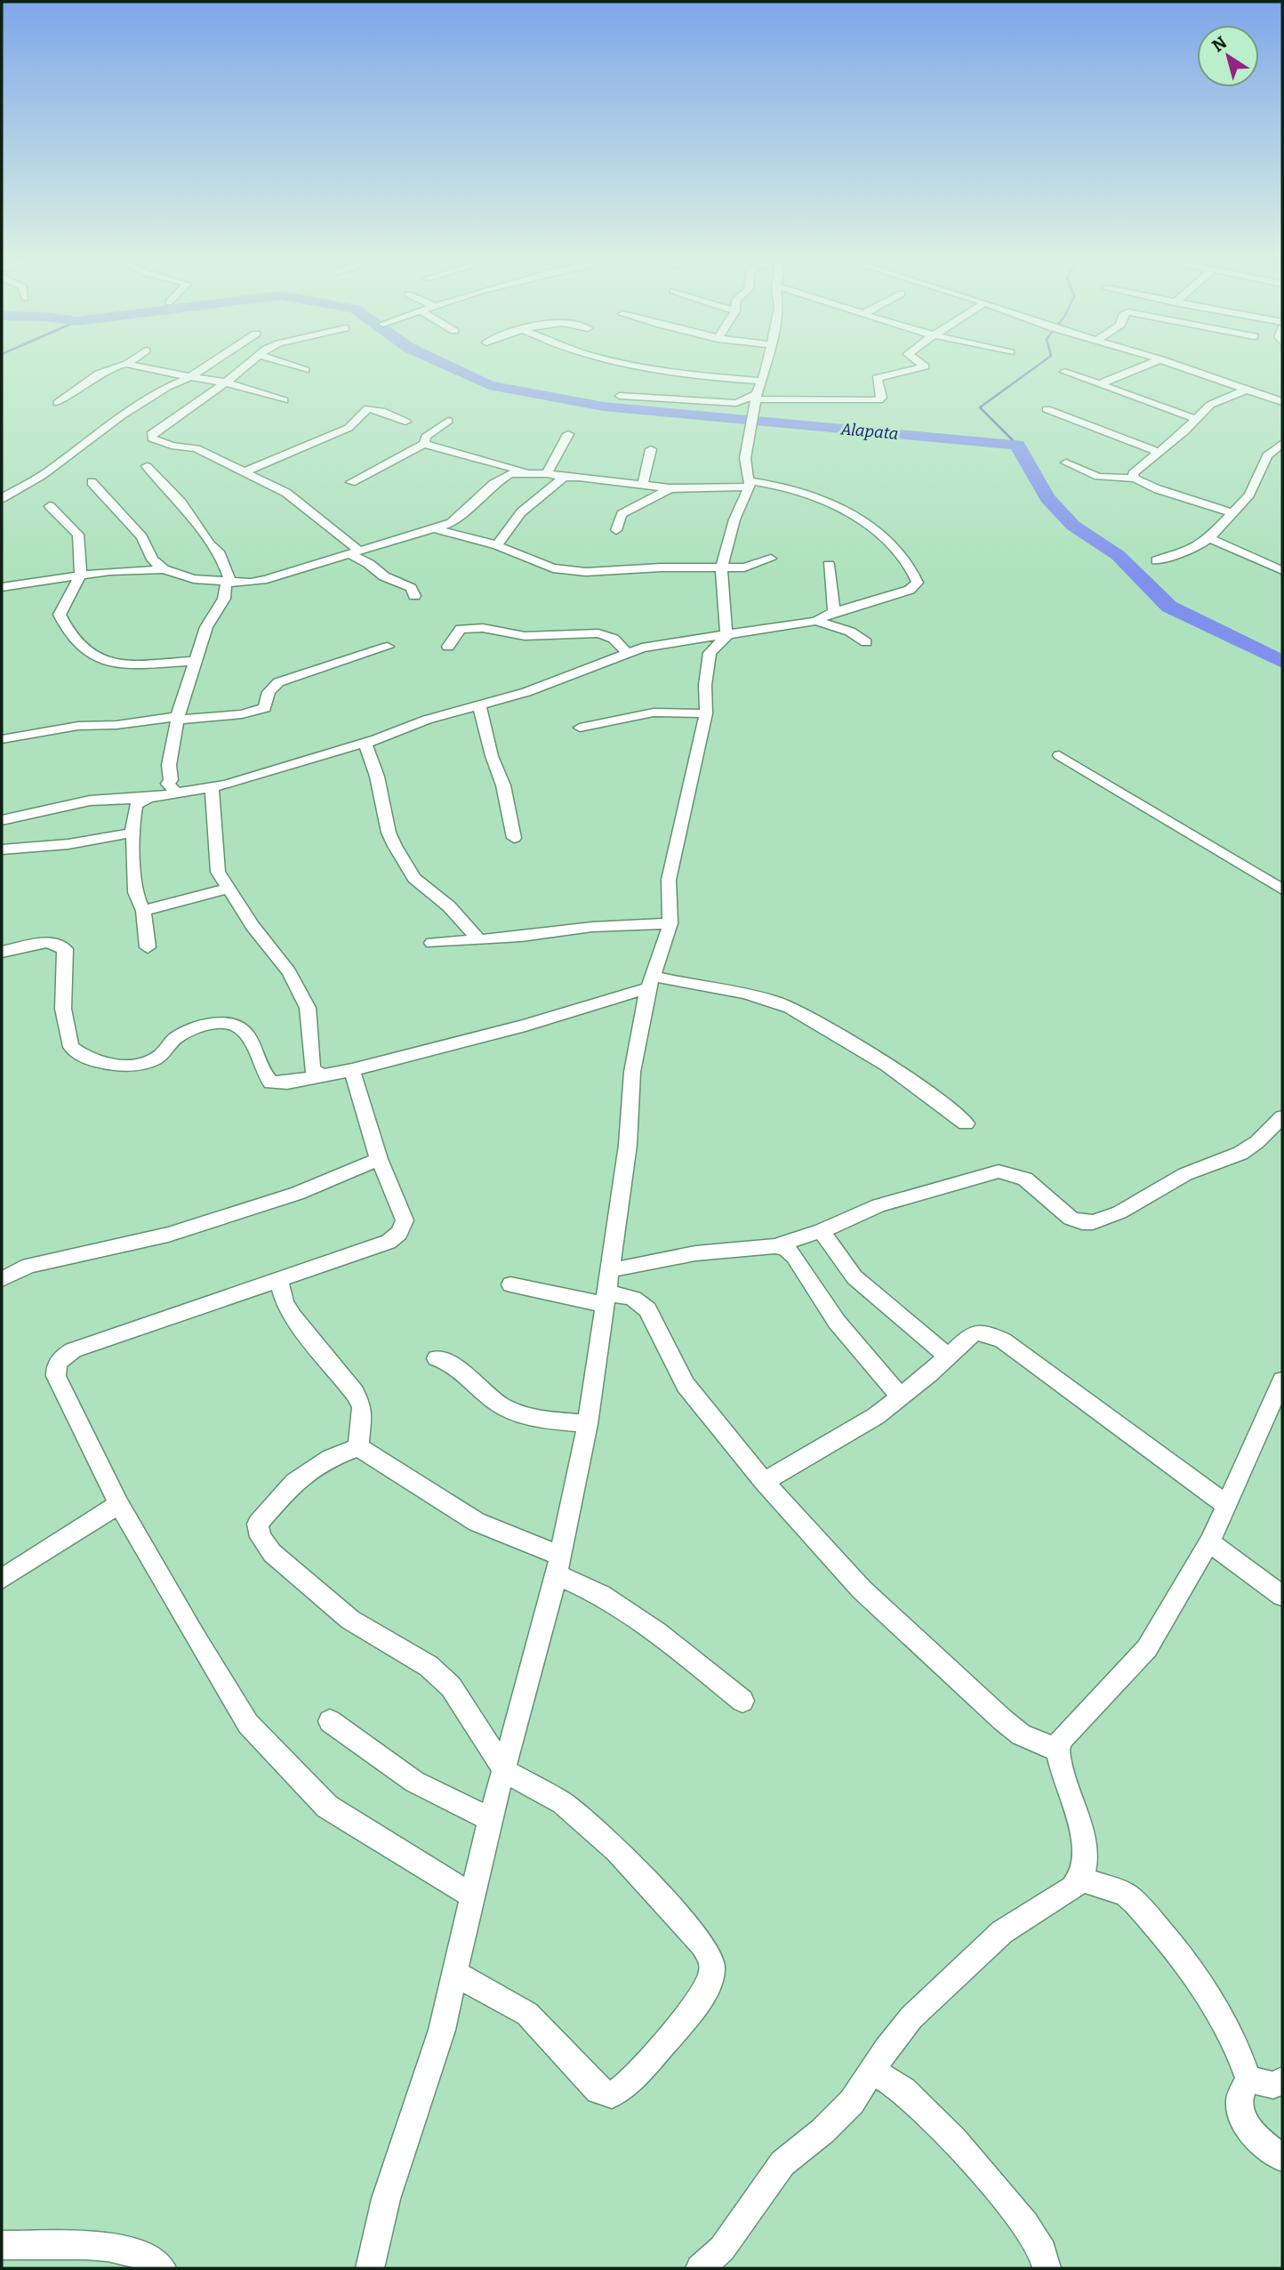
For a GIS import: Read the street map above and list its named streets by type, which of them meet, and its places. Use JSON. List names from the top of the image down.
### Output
{
  "water": ["Alapata"],
  "north": "top left"
}
